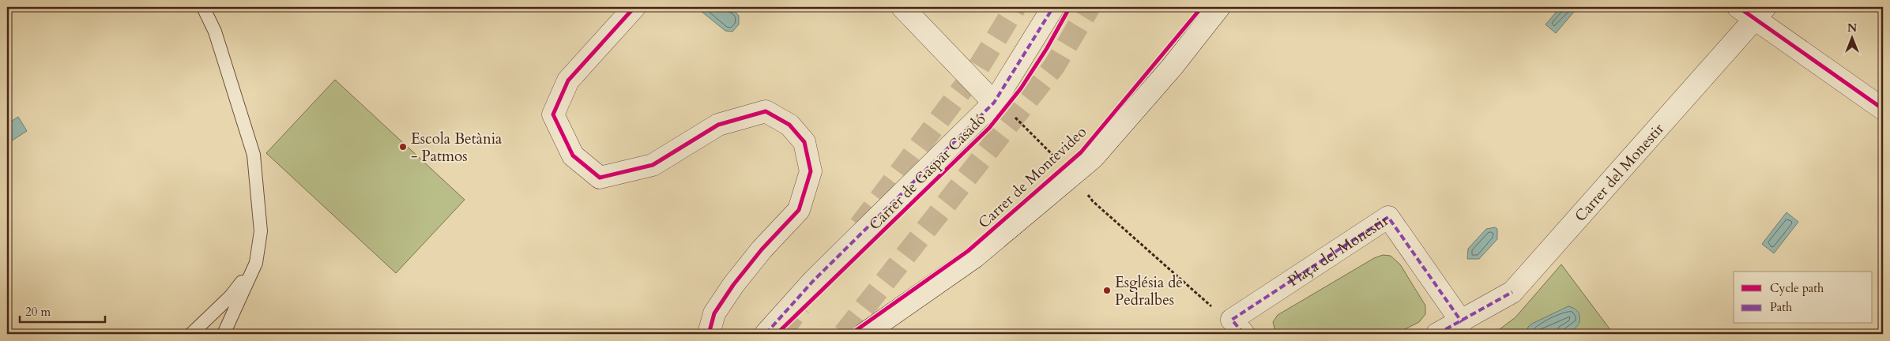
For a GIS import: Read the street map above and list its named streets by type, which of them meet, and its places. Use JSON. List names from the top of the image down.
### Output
{
  "streets": {
    "street": [
      "Carrer de Gaspar Casadó",
      "Carrer del Monestir",
      "Carrer de Montevideo",
      "Plaça del Monestir"
    ]
  },
  "crossings": [
    ["Carrer del Monestir", "Plaça del Monestir"]
  ],
  "places": ["Escola Betània - Patmos", "Església de Pedralbes"],
  "legend": ["Cycle path", "Path"],
  "scale_bar": "20 m",
  "north": "top"
}
